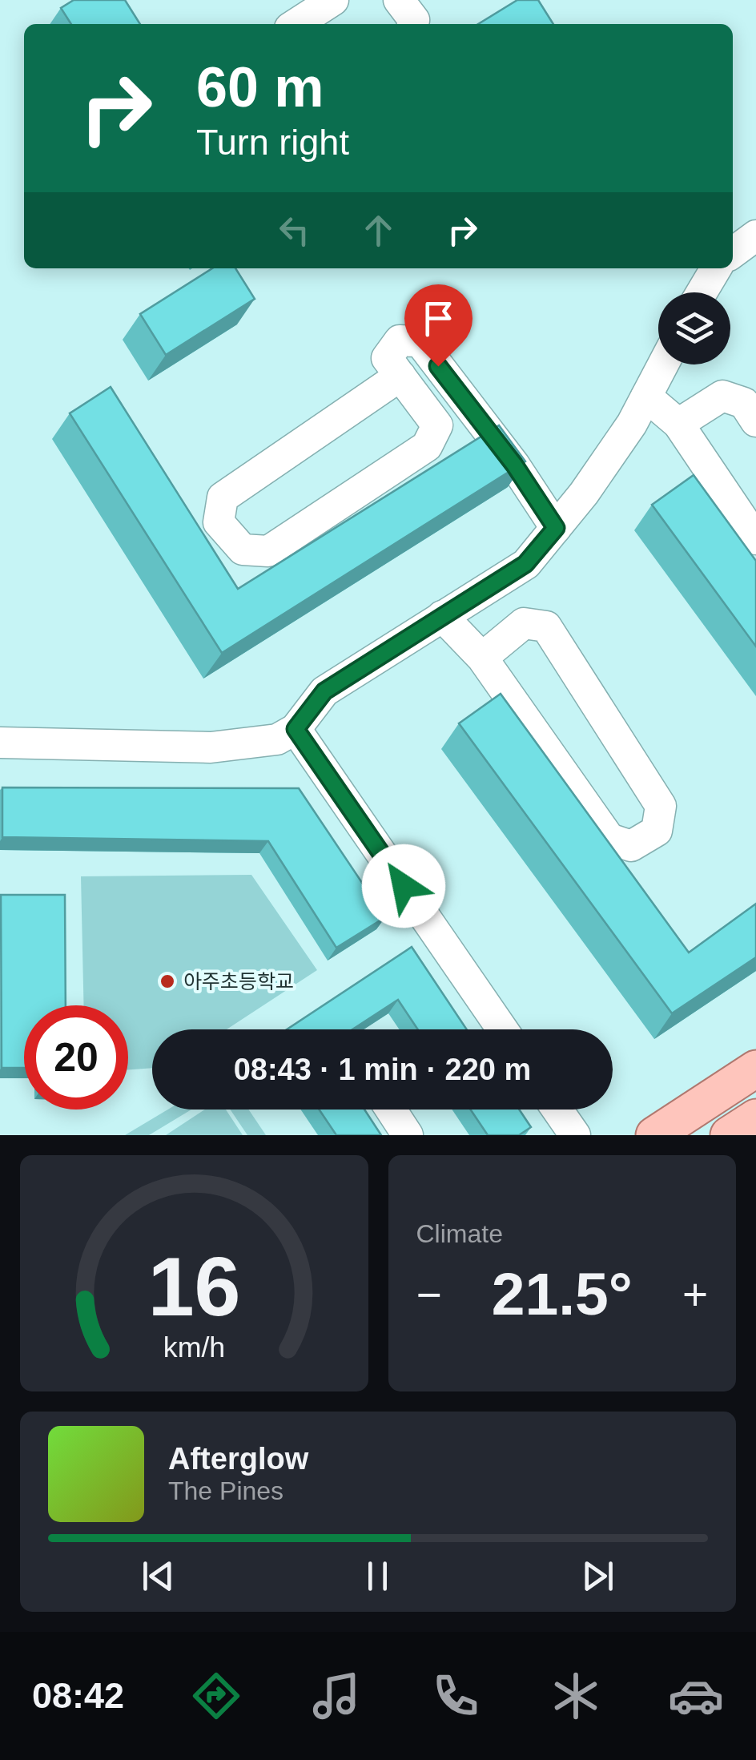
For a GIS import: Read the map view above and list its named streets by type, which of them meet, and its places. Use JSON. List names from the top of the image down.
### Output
{
  "places": ["아주초등학교"],
  "page": {
    "turn": ["60 m", "Turn right"],
    "limit": "20",
    "trip": "08:43 · 1 min · 220 m",
    "tile": "Climate",
    "heat": ["−", "21.5°", "+"],
    "song": ["Afterglow", "The Pines"],
    "tabs": "08:42",
    "gauge": ["16", "km/h"]
  }
}
